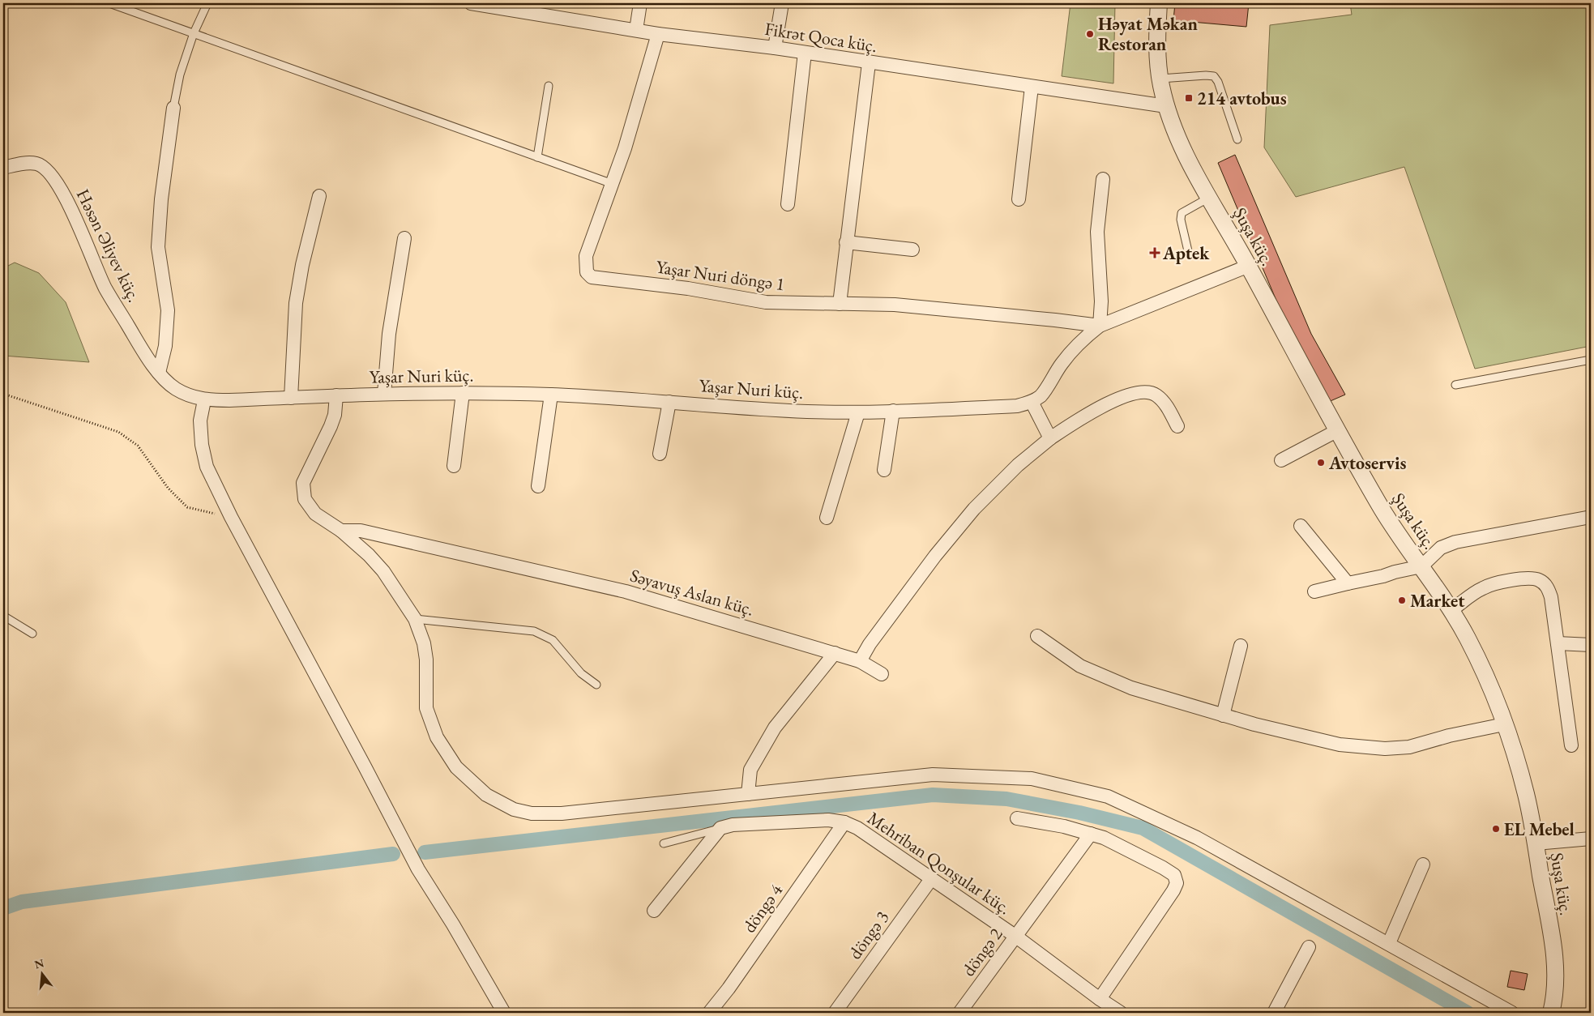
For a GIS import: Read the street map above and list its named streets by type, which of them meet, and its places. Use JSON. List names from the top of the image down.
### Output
{
  "streets": {
    "street": [
      "Fikrət Qoca küç.",
      "Şuşa küç.",
      "Həsən Əliyev küç.",
      "Yaşar Nuri döngə 1",
      "Yaşar Nuri küç.",
      "Səyavuş Aslan küç.",
      "Mehriban Qonşular küç.",
      "döngə 4",
      "döngə 3",
      "döngə 2"
    ]
  },
  "crossings": [
    ["Fikrət Qoca küç.", "Şuşa küç."],
    ["Fikrət Qoca küç.", "Yaşar Nuri döngə 1"],
    ["Həsən Əliyev küç.", "Yaşar Nuri küç."],
    ["Mehriban Qonşular küç.", "döngə 4"],
    ["Mehriban Qonşular küç.", "döngə 3"],
    ["Mehriban Qonşular küç.", "döngə 2"]
  ],
  "places": {
    "other": [
      "Həyat Məkan Restoran",
      "Avtoservis",
      "Market",
      "EL Mebel"
    ],
    "transit": ["214 avtobus"],
    "health": ["Aptek"]
  },
  "north": "top"
}
